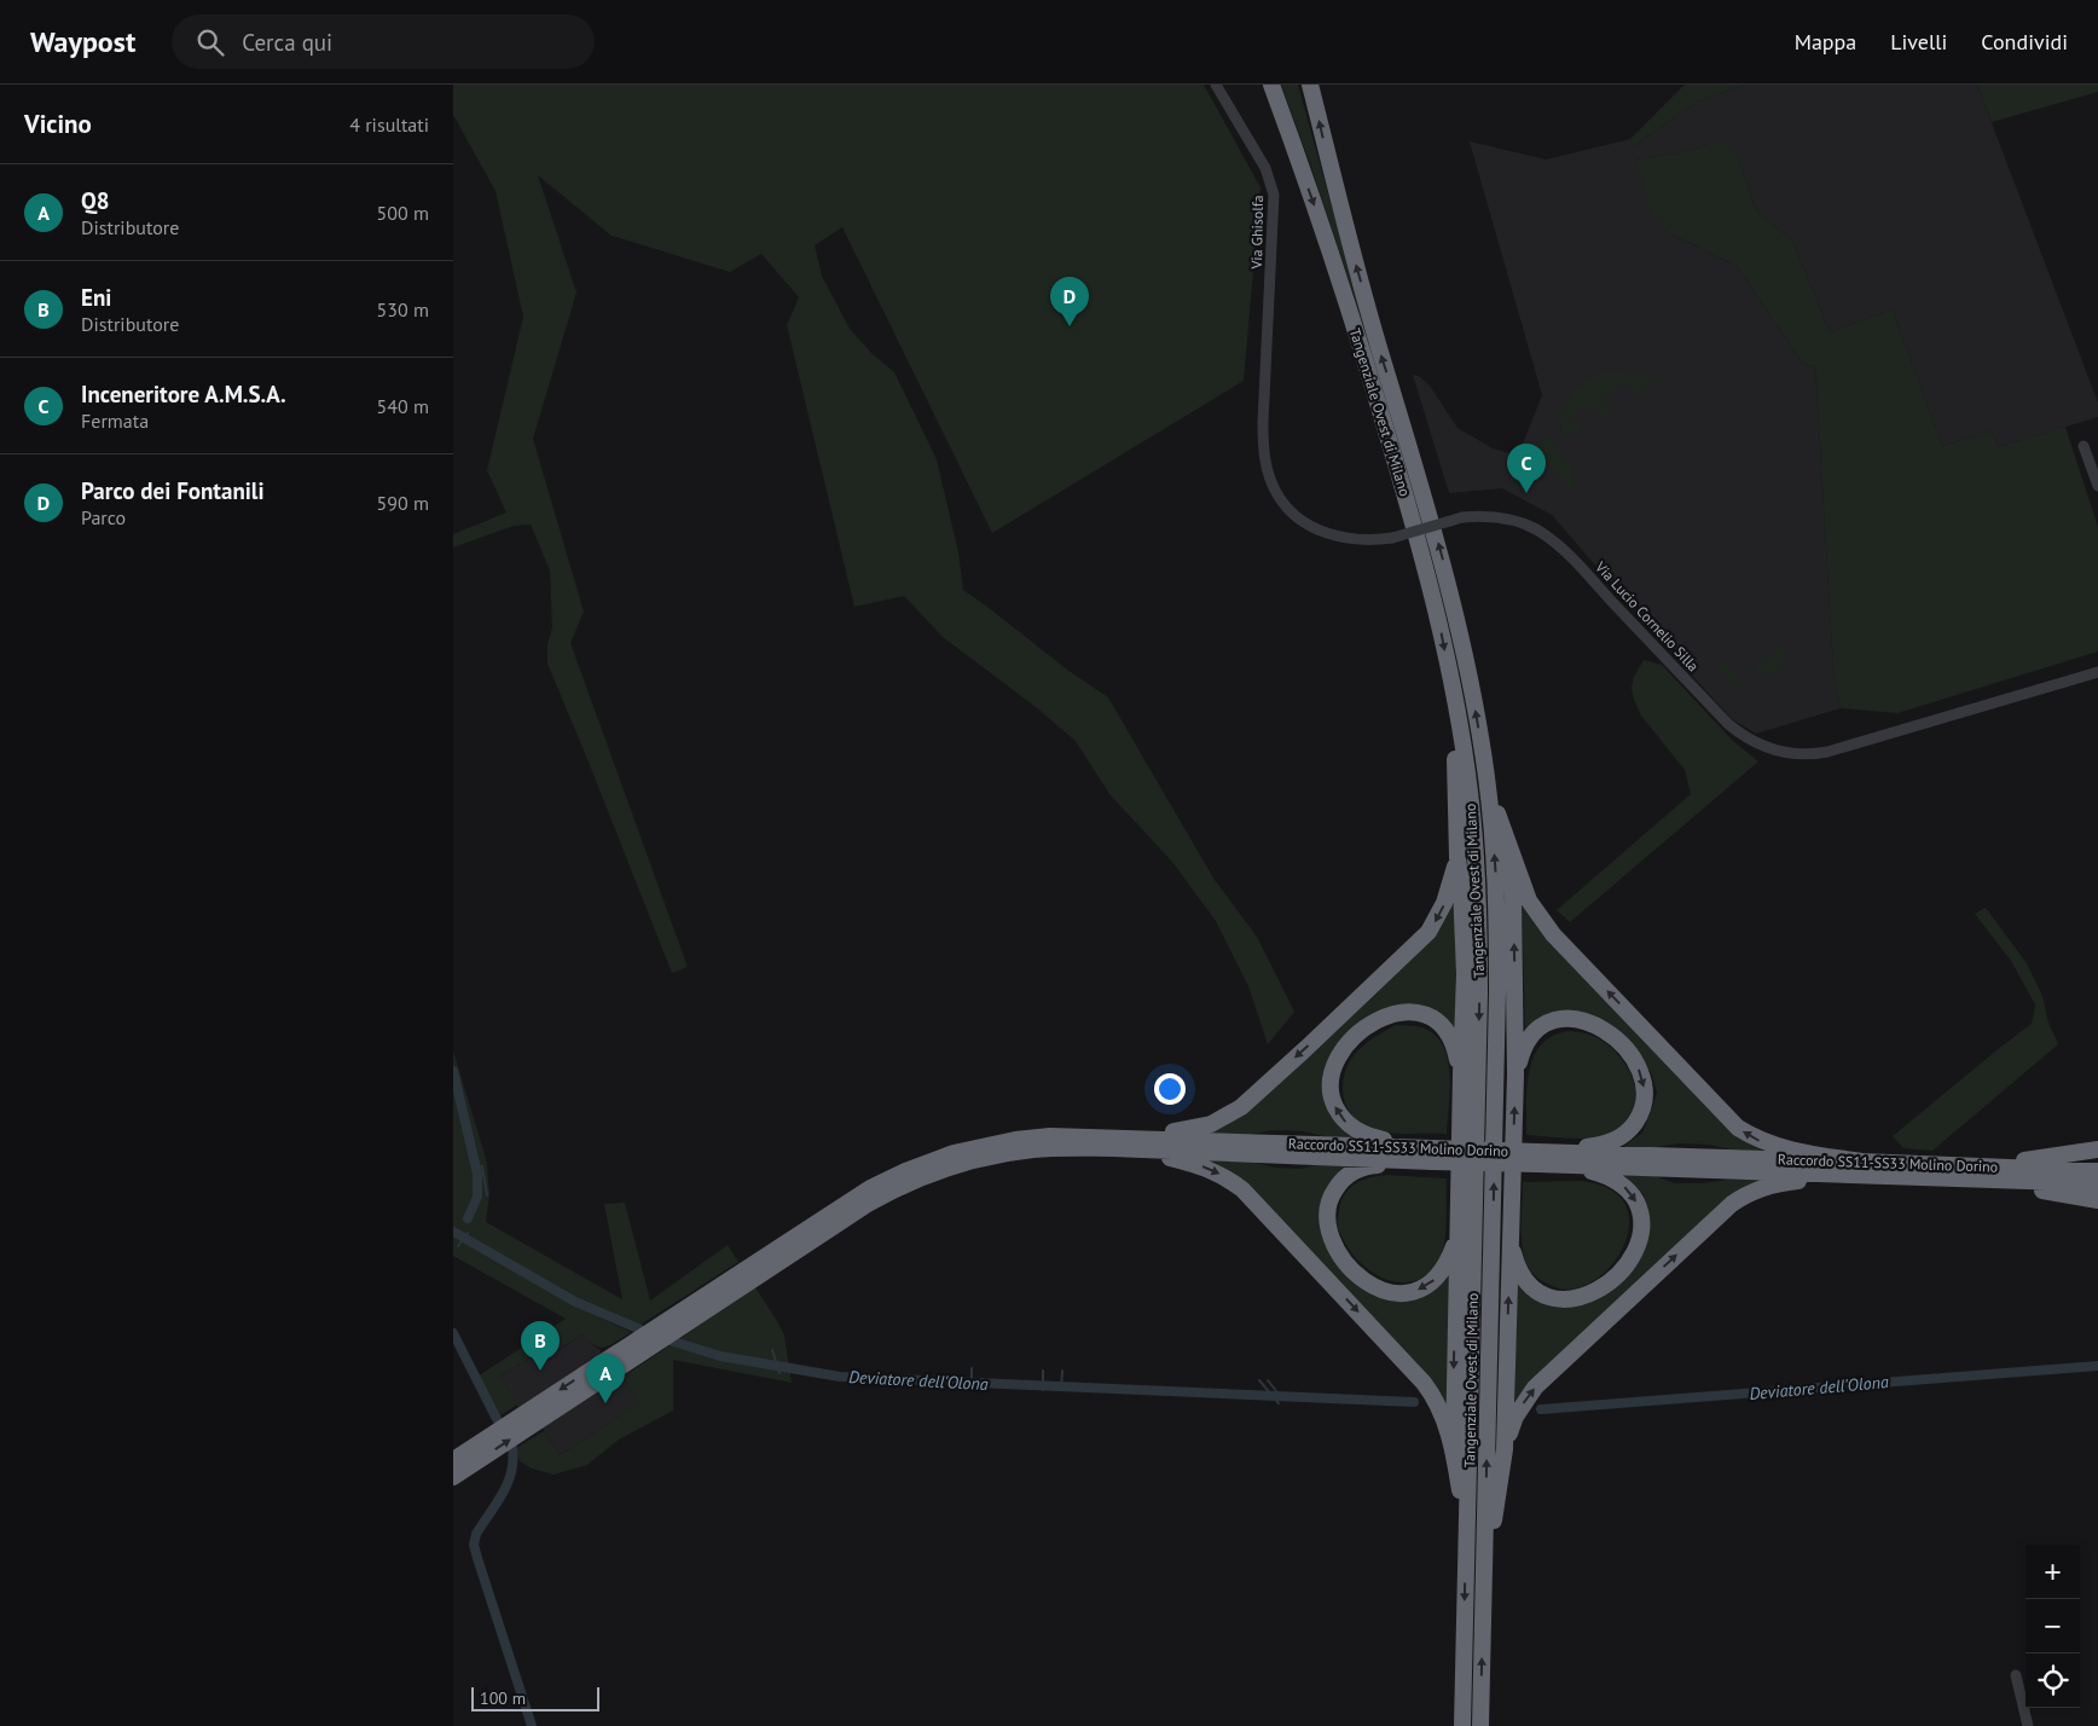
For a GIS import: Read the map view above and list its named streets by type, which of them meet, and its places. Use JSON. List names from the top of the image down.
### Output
{
  "streets": {
    "highway": ["Tangenziale Ovest di Milano", "Raccordo SS11-SS33 Molino Dorino"],
    "street": ["Via Ghisolfa", "Via Lucio Cornelio Silla"]
  },
  "crossings": [
    ["Via Ghisolfa", "Via Lucio Cornelio Silla"]
  ],
  "water": ["Deviatore dell'Olona"],
  "scale_bar": "100 m",
  "page": {
    "header": "Waypost",
    "search": "Cerca qui",
    "nav": ["Mappa", "Livelli", "Condividi"],
    "heading": ["Vicino", "4 risultati"],
    "list": [
      {
        "mark": "A",
        "name": "Q8",
        "note": "Distributore",
        "value": "500 m"
      },
      {
        "mark": "B",
        "name": "Eni",
        "note": "Distributore",
        "value": "530 m"
      },
      {
        "mark": "C",
        "name": "Inceneritore A.M.S.A.",
        "note": "Fermata",
        "value": "540 m"
      },
      {
        "mark": "D",
        "name": "Parco dei Fontanili",
        "note": "Parco",
        "value": "590 m"
      }
    ],
    "pins": [
      "D",
      "C",
      "B",
      "A"
    ],
    "map_buttons": ["+", "−"],
    "scale": "100 m"
  }
}
